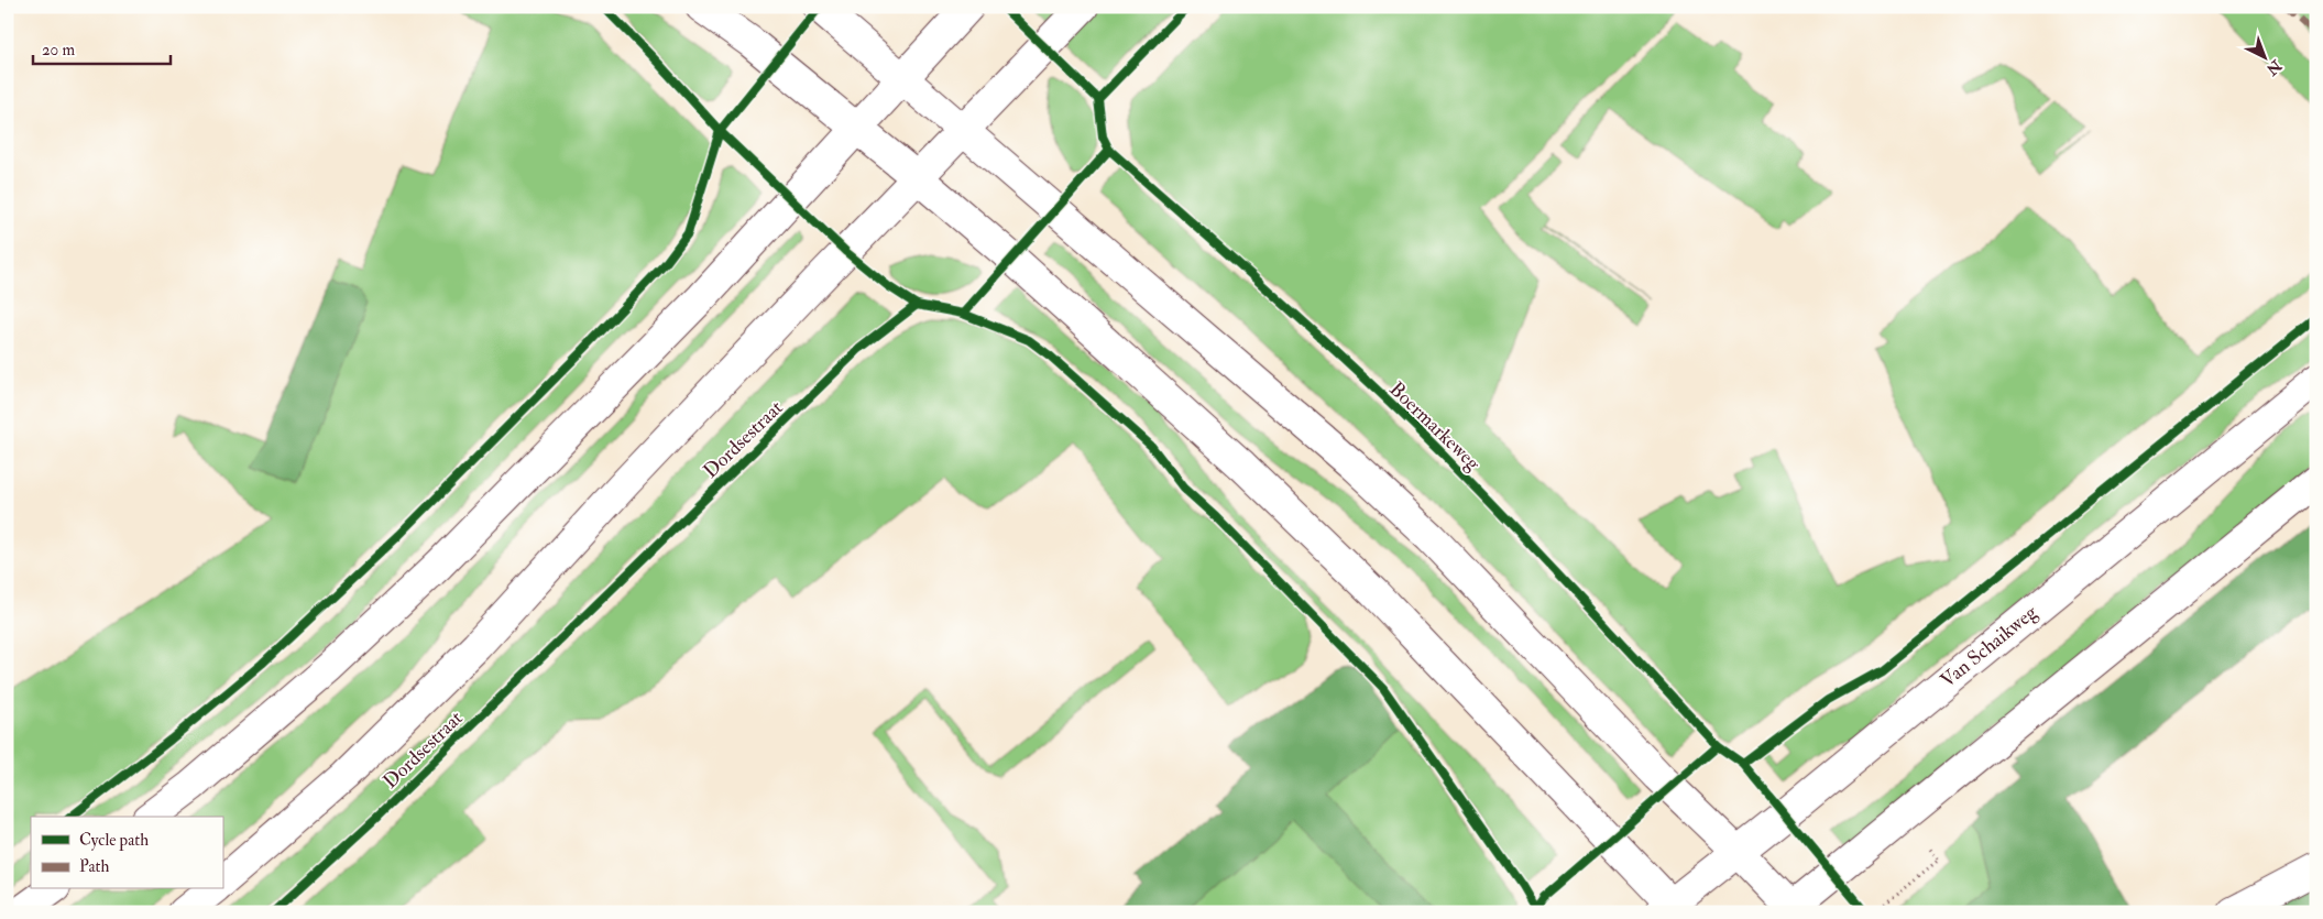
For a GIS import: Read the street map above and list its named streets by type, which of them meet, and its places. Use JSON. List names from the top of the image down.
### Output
{
  "streets": {
    "street": ["Dordsestraat", "Van Schaikweg"],
    "cycle path": ["Boermarkeweg"]
  },
  "legend": ["Cycle path", "Path"],
  "scale_bar": "20 m",
  "north": "bottom right"
}
